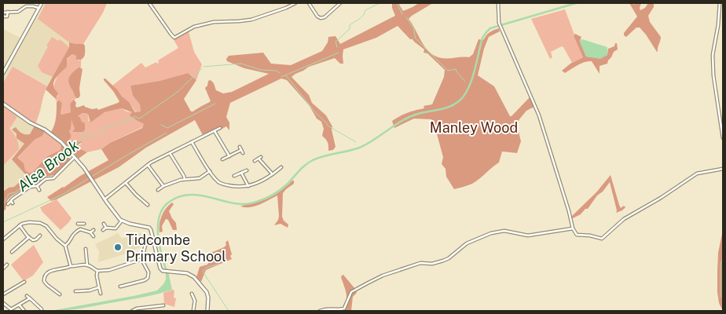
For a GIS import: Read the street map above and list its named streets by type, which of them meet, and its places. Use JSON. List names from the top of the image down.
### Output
{
  "water": ["Alsa Brook"],
  "parks": ["Manley Wood"],
  "places": ["Tidcombe Primary School"]
}
